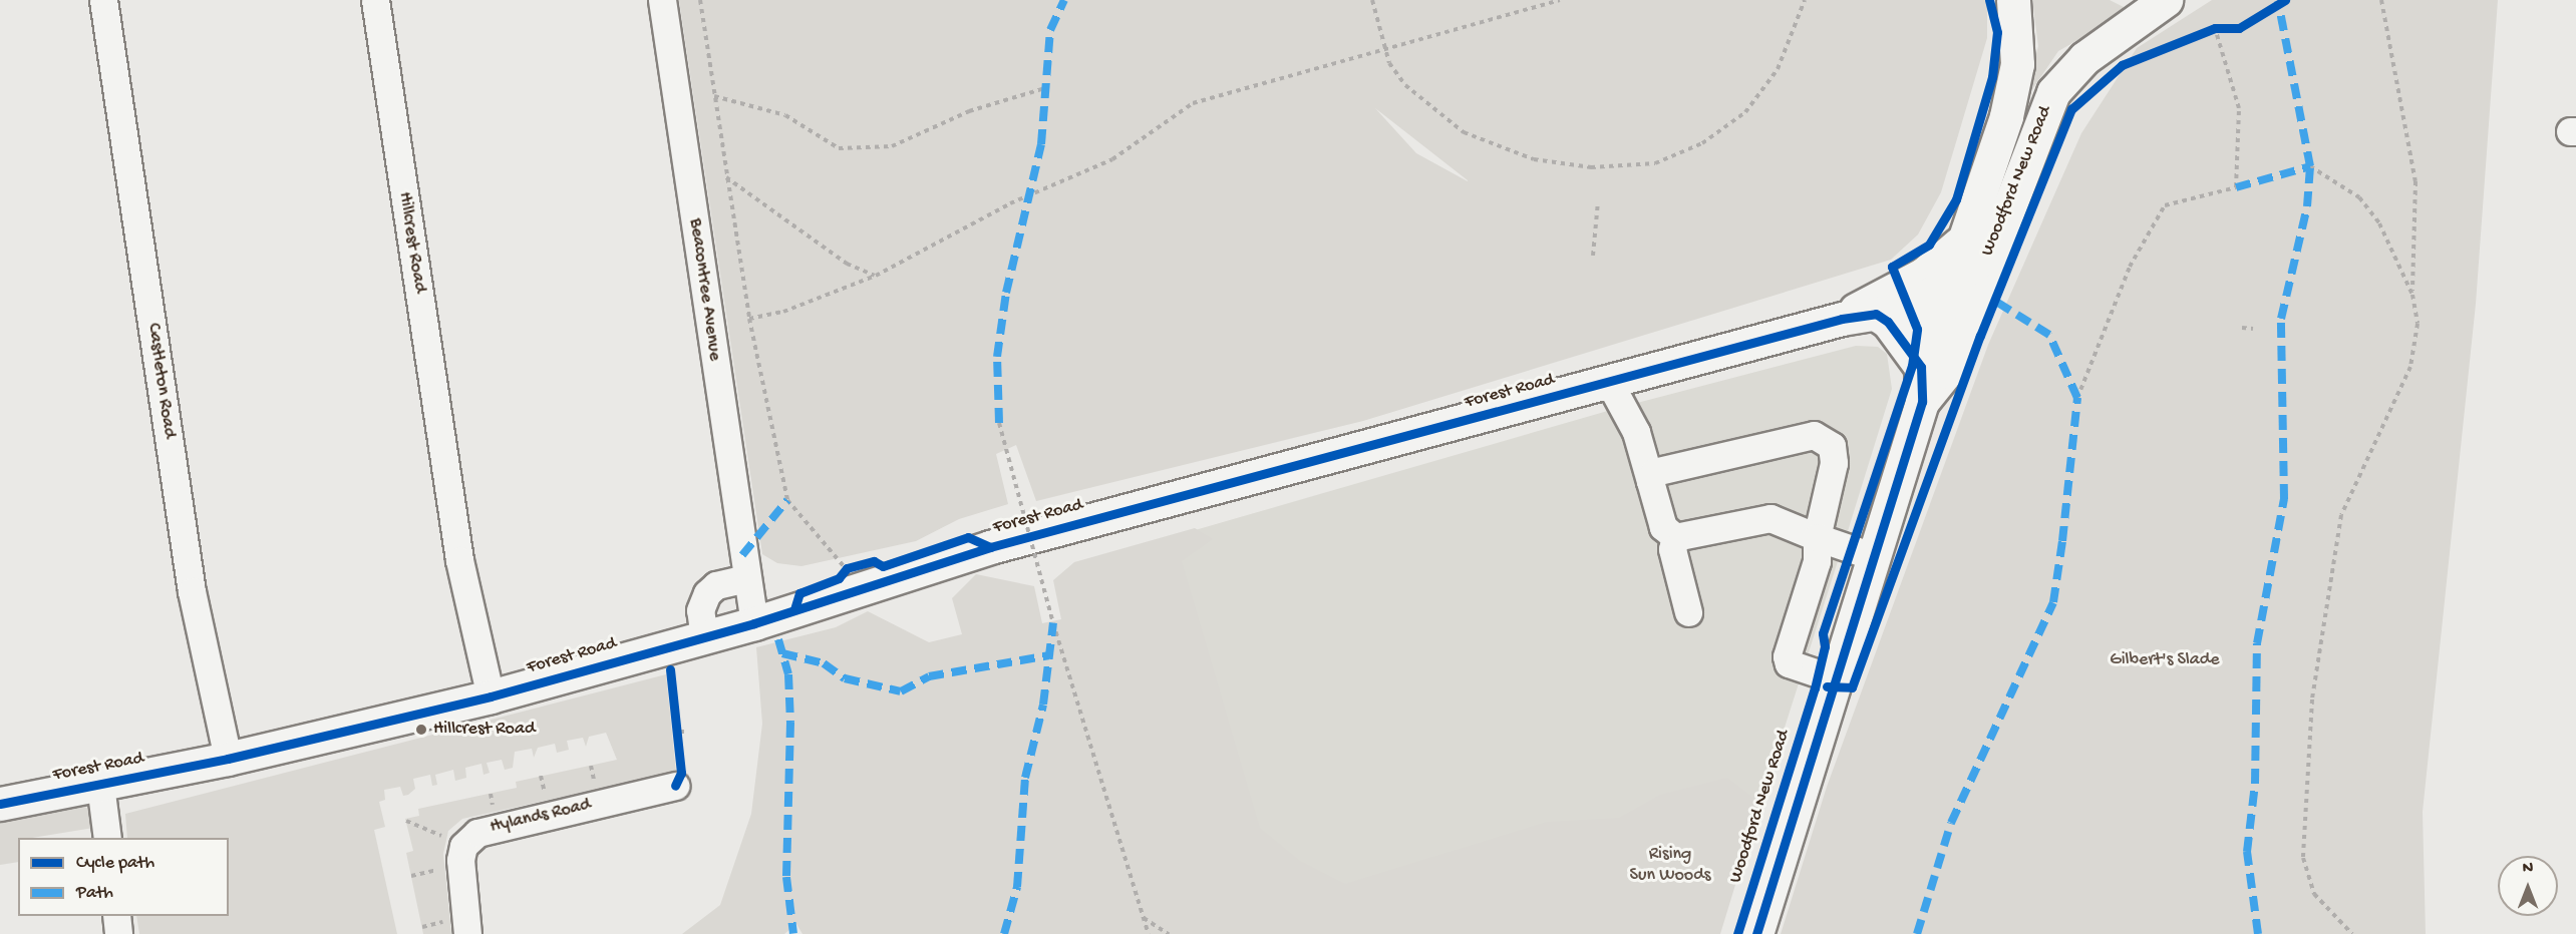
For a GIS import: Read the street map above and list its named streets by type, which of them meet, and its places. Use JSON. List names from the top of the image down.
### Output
{
  "streets": {
    "main road": ["Woodford New Road", "Forest Road"],
    "street": [
      "Hillcrest Road",
      "Beacontree Avenue",
      "Castleton Road",
      "Hylands Road"
    ]
  },
  "crossings": [
    ["Woodford New Road", "Forest Road"],
    ["Hillcrest Road", "Forest Road"],
    ["Beacontree Avenue", "Forest Road"],
    ["Castleton Road", "Forest Road"]
  ],
  "parks": ["Gilbert's Slade", "Rising Sun Woods"],
  "places": ["Hillcrest Road"],
  "legend": ["Cycle path", "Path"],
  "north": "top"
}
